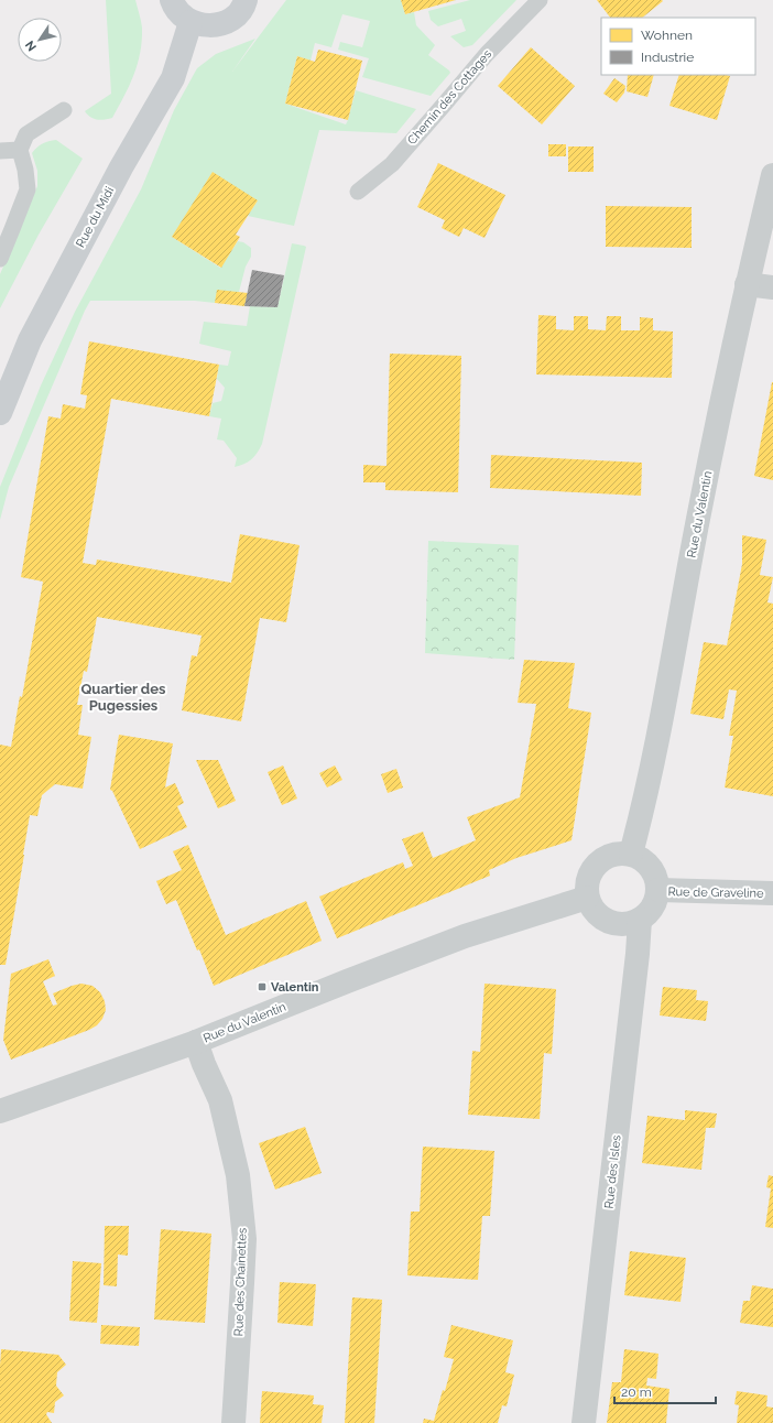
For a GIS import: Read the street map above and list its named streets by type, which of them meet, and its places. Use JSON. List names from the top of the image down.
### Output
{
  "streets": {
    "main road": ["Rue du Midi"],
    "street": [
      "Rue du Valentin",
      "Rue de Graveline",
      "Rue des Isles",
      "Rue des Chaînettes"
    ],
    "lane": ["Chemin des Cottages"]
  },
  "crossings": [
    ["Rue du Valentin", "Rue de Graveline"],
    ["Rue du Valentin", "Rue des Isles"],
    ["Rue du Valentin", "Rue des Chaînettes"],
    ["Rue de Graveline", "Rue des Isles"]
  ],
  "districts": ["Quartier des Pugessies"],
  "places": {
    "transit": ["Valentin"]
  },
  "legend": ["Wohnen", "Industrie"],
  "scale_bar": "20 m",
  "north": "bottom left"
}
